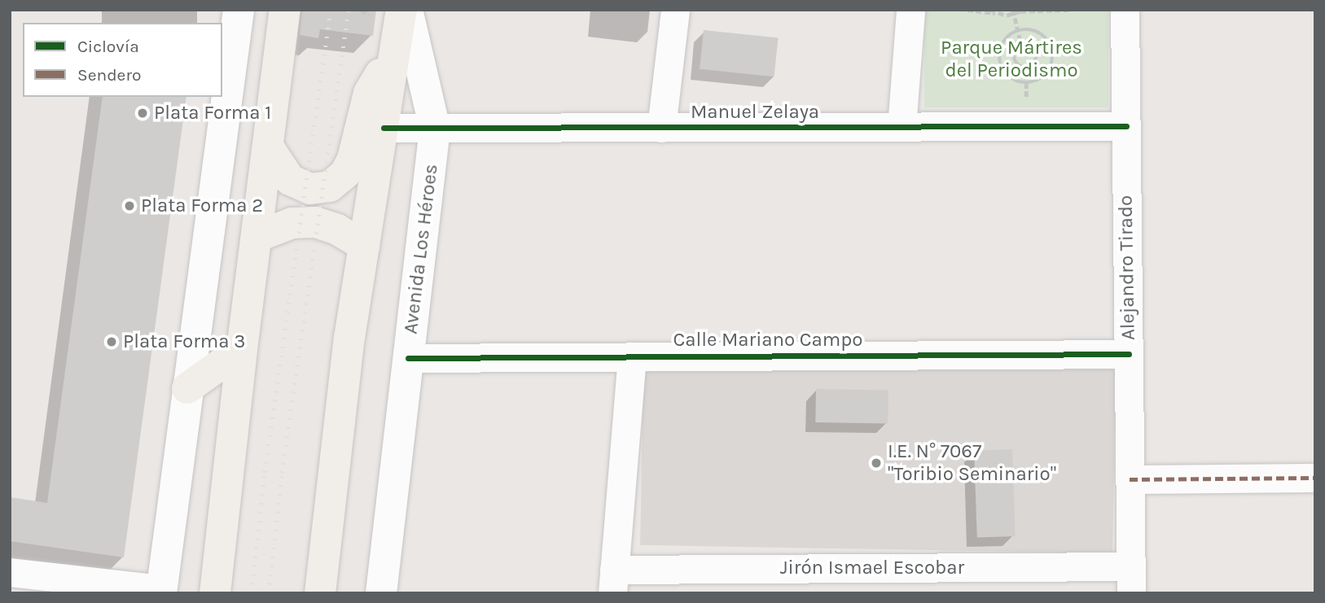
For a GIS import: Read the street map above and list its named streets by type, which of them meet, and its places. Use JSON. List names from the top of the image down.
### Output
{
  "streets": {
    "street": [
      "Manuel Zelaya",
      "Avenida Los Héroes",
      "Alejandro Tirado",
      "Calle Mariano Campo",
      "Jirón Ismael Escobar"
    ]
  },
  "crossings": [
    ["Manuel Zelaya", "Avenida Los Héroes"],
    ["Manuel Zelaya", "Alejandro Tirado"],
    ["Avenida Los Héroes", "Calle Mariano Campo"],
    ["Alejandro Tirado", "Calle Mariano Campo"],
    ["Alejandro Tirado", "Jirón Ismael Escobar"]
  ],
  "parks": ["Parque Mártires del Periodismo"],
  "places": [
    "Plata Forma 1",
    "Plata Forma 2",
    "Plata Forma 3",
    "I.E. N° 7067 \"Toribio Seminario\""
  ],
  "legend": ["Ciclovía", "Sendero"]
}
